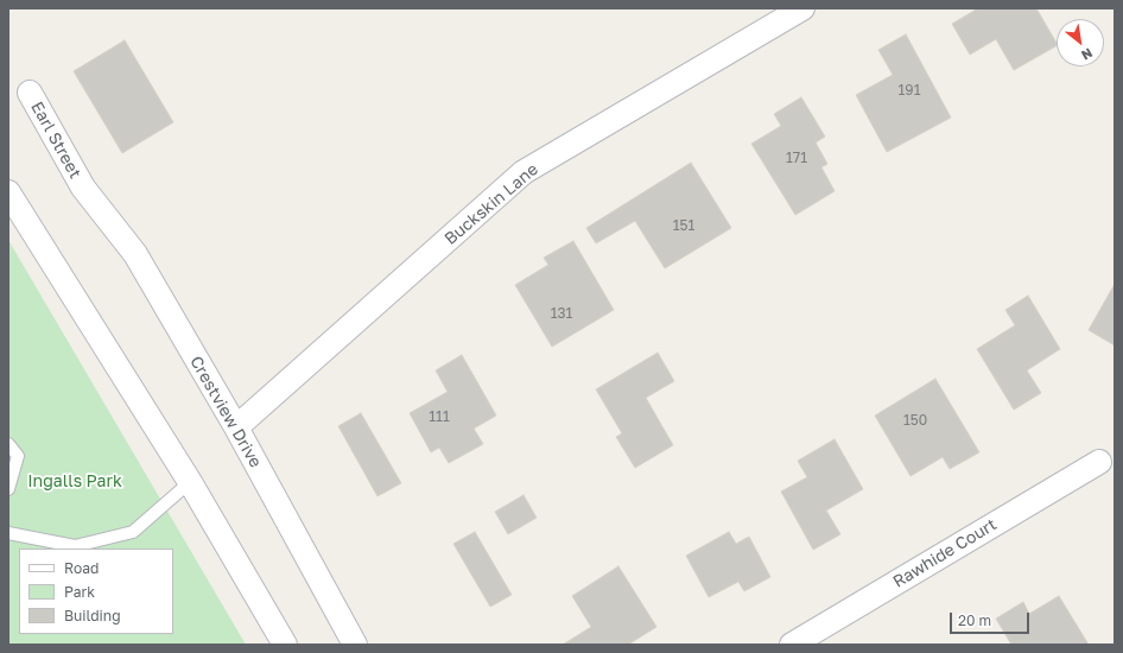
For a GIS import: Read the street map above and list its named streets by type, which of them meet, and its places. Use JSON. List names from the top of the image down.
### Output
{
  "streets": {
    "street": [
      "Earl Street",
      "Buckskin Lane",
      "Crestview Drive",
      "Rawhide Court"
    ]
  },
  "crossings": [
    ["Earl Street", "Crestview Drive"],
    ["Buckskin Lane", "Crestview Drive"]
  ],
  "parks": ["Ingalls Park"],
  "house_numbers": [
    "191",
    "171",
    "151",
    "131",
    "111",
    "150"
  ],
  "legend": ["Road", "Park", "Building"],
  "scale_bar": "20 m",
  "north": "bottom right"
}
